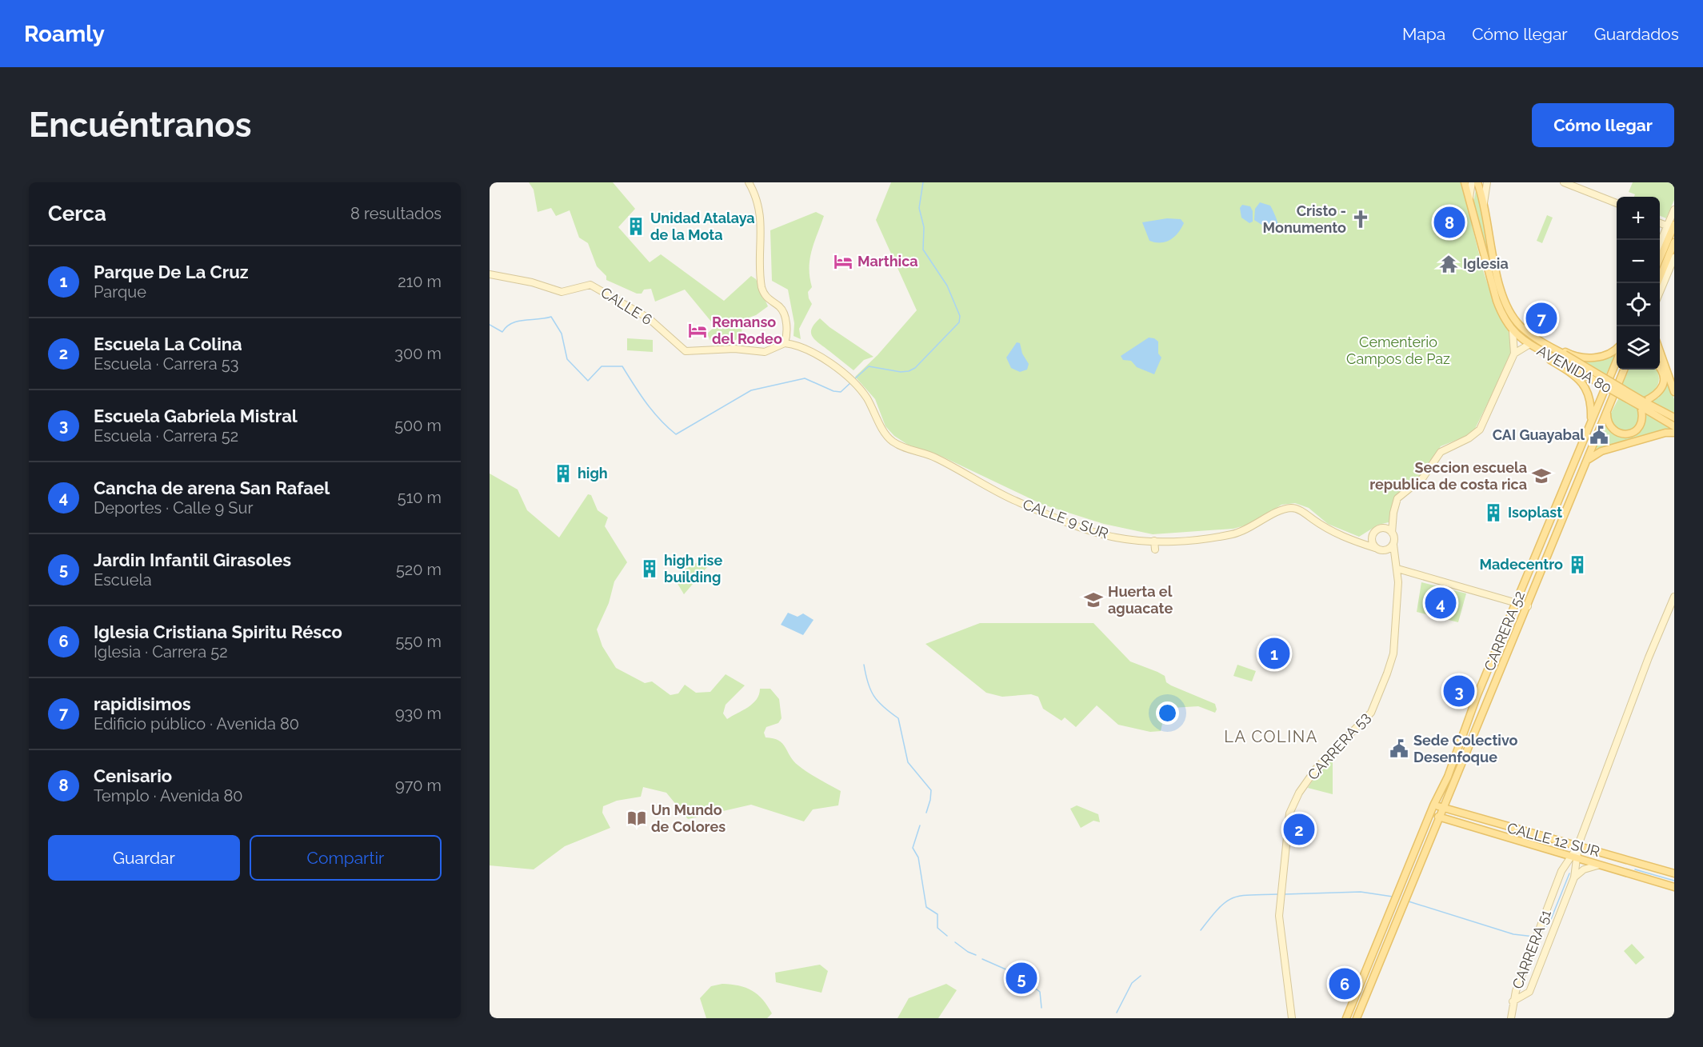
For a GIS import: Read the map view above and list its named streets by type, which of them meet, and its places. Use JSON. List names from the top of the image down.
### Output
{
  "streets": {
    "main road": ["AVENIDA 80", "CARRERA 52", "CALLE 12 SUR"],
    "street": [
      "CALLE 6",
      "CALLE 9 SUR",
      "CARRERA 53",
      "CARRERA 51"
    ]
  },
  "crossings": [
    ["CALLE 6", "CALLE 9 SUR"],
    ["CALLE 9 SUR", "CARRERA 53"],
    ["CARRERA 52", "CALLE 12 SUR"],
    ["CALLE 12 SUR", "CARRERA 51"]
  ],
  "districts": ["LA COLINA"],
  "parks": ["Cementerio Campos de Paz"],
  "places": {
    "church": ["Cristo - Monumento"],
    "building": [
      "Unidad Atalaya de la Mota",
      "high",
      "Isoplast",
      "Madecentro",
      "high rise building"
    ],
    "hotel": ["Marthica", "Remanso del Rodeo"],
    "temple": ["Iglesia"],
    "public building": ["CAI Guayabal", "Sede Colectivo Desenfoque"],
    "school or university": ["Seccion escuela republica de costa rica", "Huerta el aguacate"],
    "library": ["Un Mundo de Colores"]
  },
  "page": {
    "header": "Roamly",
    "nav": ["Mapa", "Cómo llegar", "Guardados"],
    "buttons": [
      "Cómo llegar",
      ["Guardar", "Compartir"]
    ],
    "title": "Encuéntranos",
    "heading": ["Cerca", "8 resultados"],
    "map_buttons": ["+", "−"],
    "pins": [
      "8",
      "7",
      "4",
      "1",
      "3",
      "2",
      "5",
      "6"
    ],
    "list": [
      {
        "mark": "1",
        "name": "Parque De La Cruz",
        "note": "Parque",
        "value": "210 m"
      },
      {
        "mark": "2",
        "name": "Escuela La Colina",
        "note": "Escuela · Carrera 53",
        "value": "300 m"
      },
      {
        "mark": "3",
        "name": "Escuela Gabriela Mistral",
        "note": "Escuela · Carrera 52",
        "value": "500 m"
      },
      {
        "mark": "4",
        "name": "Cancha de arena San Rafael",
        "note": "Deportes · Calle 9 Sur",
        "value": "510 m"
      },
      {
        "mark": "5",
        "name": "Jardin Infantil Girasoles",
        "note": "Escuela",
        "value": "520 m"
      },
      {
        "mark": "6",
        "name": "Iglesia Cristiana Spiritu Résco",
        "note": "Iglesia · Carrera 52",
        "value": "550 m"
      },
      {
        "mark": "7",
        "name": "rapidisimos",
        "note": "Edificio público · Avenida 80",
        "value": "930 m"
      },
      {
        "mark": "8",
        "name": "Cenisario",
        "note": "Templo · Avenida 80",
        "value": "970 m"
      }
    ]
  }
}
